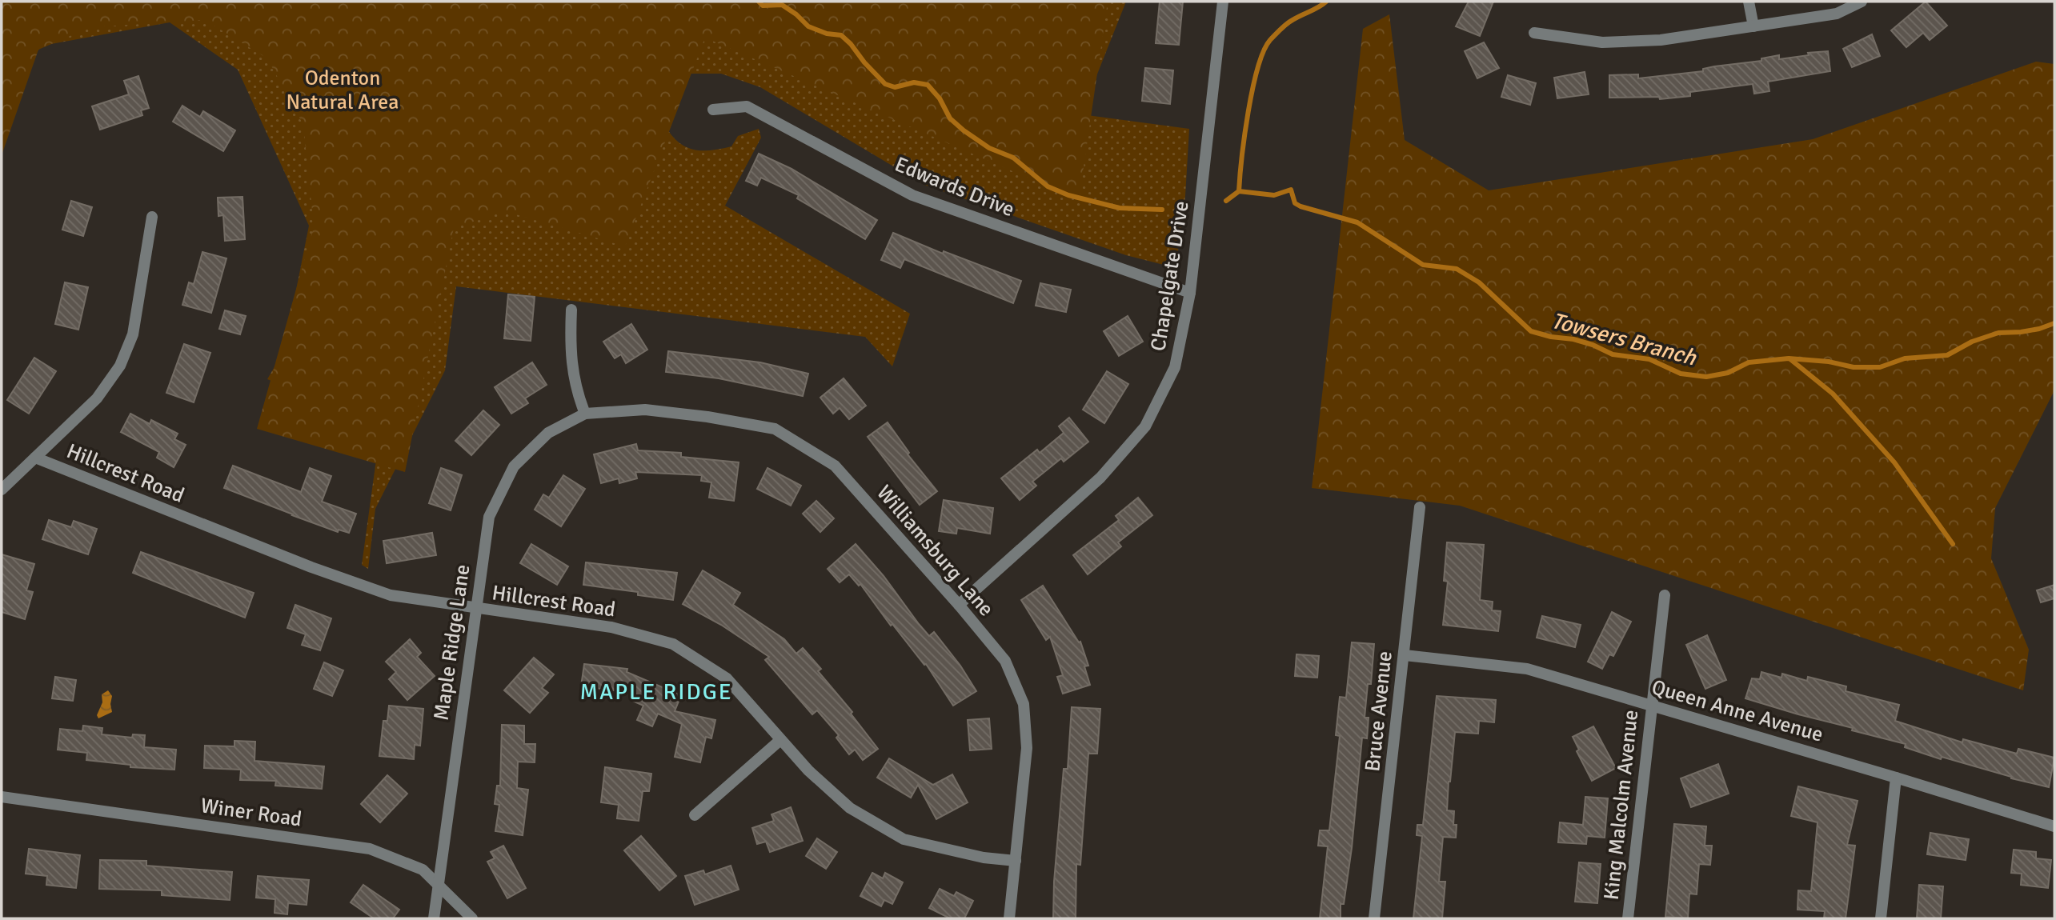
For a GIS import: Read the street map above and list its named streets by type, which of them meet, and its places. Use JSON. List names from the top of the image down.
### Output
{
  "streets": {
    "street": [
      "Edwards Drive",
      "Chapelgate Drive",
      "Hillcrest Road",
      "Williamsburg Lane",
      "Maple Ridge Lane",
      "Queen Anne Avenue",
      "Bruce Avenue",
      "King Malcolm Avenue",
      "Winer Road"
    ]
  },
  "crossings": [
    ["Edwards Drive", "Chapelgate Drive"],
    ["Chapelgate Drive", "Williamsburg Lane"],
    ["Hillcrest Road", "Williamsburg Lane"],
    ["Hillcrest Road", "Maple Ridge Lane"],
    ["Williamsburg Lane", "Maple Ridge Lane"],
    ["Maple Ridge Lane", "Winer Road"],
    ["Queen Anne Avenue", "Bruce Avenue"],
    ["Queen Anne Avenue", "King Malcolm Avenue"]
  ],
  "districts": ["MAPLE RIDGE"],
  "water": ["Towsers Branch"],
  "parks": ["Odenton Natural Area"]
}
